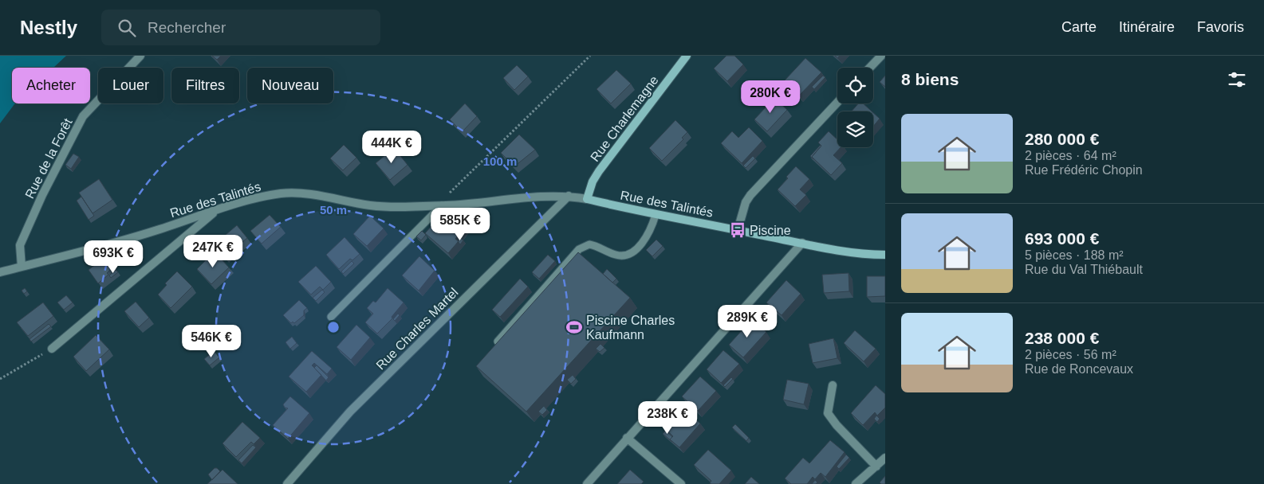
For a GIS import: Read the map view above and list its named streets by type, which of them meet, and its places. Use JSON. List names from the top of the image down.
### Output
{
  "streets": {
    "street": [
      "Rue Charlemagne",
      "Rue de la Forêt",
      "Rue des Talintés",
      "Rue Charles Martel"
    ]
  },
  "crossings": [
    ["Rue Charlemagne", "Rue des Talintés"],
    ["Rue de la Forêt", "Rue des Talintés"],
    ["Rue des Talintés", "Rue Charles Martel"]
  ],
  "places": {
    "bus stop": ["Piscine"],
    "sports": ["Piscine Charles Kaufmann"]
  },
  "page": {
    "header": "Nestly",
    "search": "Rechercher",
    "nav": ["Carte", "Itinéraire", "Favoris"],
    "heading": "8 biens",
    "chip": [
      "Acheter",
      "Louer",
      "Filtres",
      "Nouveau"
    ],
    "price": [
      "280K €",
      "444K €",
      "585K €",
      "247K €",
      "693K €",
      "289K €",
      "546K €",
      "238K €"
    ],
    "list": [
      {
        "name": "280 000 €",
        "note": "2 pièces · 64 m² · Rue Frédéric Chopin"
      },
      {
        "name": "693 000 €",
        "note": "5 pièces · 188 m² · Rue du Val Thiébault"
      },
      {
        "name": "238 000 €",
        "note": "2 pièces · 56 m² · Rue de Roncevaux"
      }
    ]
  },
  "rings": ["100 m", "50 m"]
}
